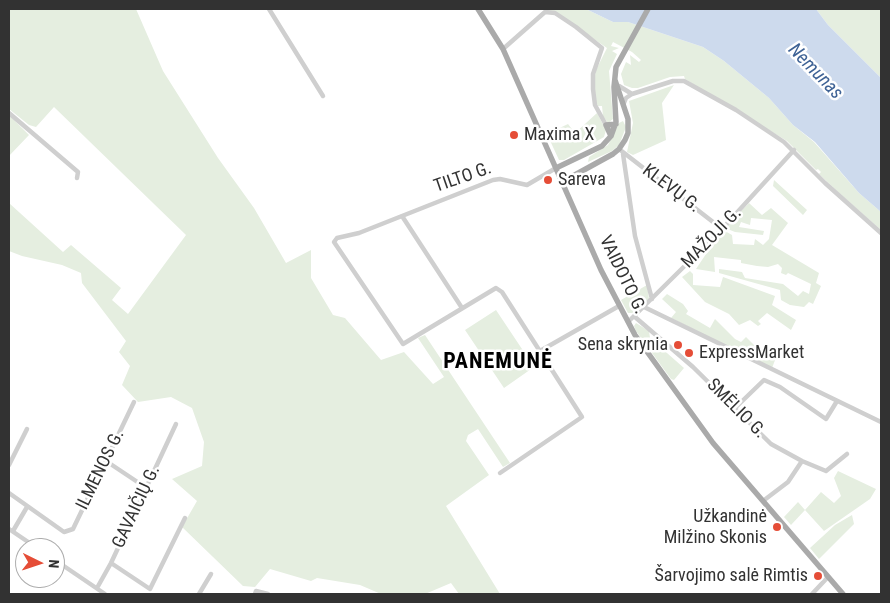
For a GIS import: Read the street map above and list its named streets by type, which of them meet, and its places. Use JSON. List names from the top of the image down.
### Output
{
  "streets": {
    "main road": ["TILTO G.", "VAIDOTO G."],
    "street": [
      "KLEVŲ G.",
      "MAŽOJI G.",
      "SMĖLIO G.",
      "ILMENOS G.",
      "GAVAIČIŲ G."
    ]
  },
  "crossings": [
    ["TILTO G.", "VAIDOTO G."],
    ["KLEVŲ G.", "MAŽOJI G."],
    ["MAŽOJI G.", "VAIDOTO G."],
    ["MAŽOJI G.", "SMĖLIO G."]
  ],
  "districts": ["PANEMUNĖ"],
  "water": ["Nemunas"],
  "places": [
    "Maxima X",
    "Sareva",
    "Sena skrynia",
    "ExpressMarket",
    "Užkandinė Milžino Skonis",
    "Šarvojimo salė Rimtis"
  ],
  "north": "right"
}
